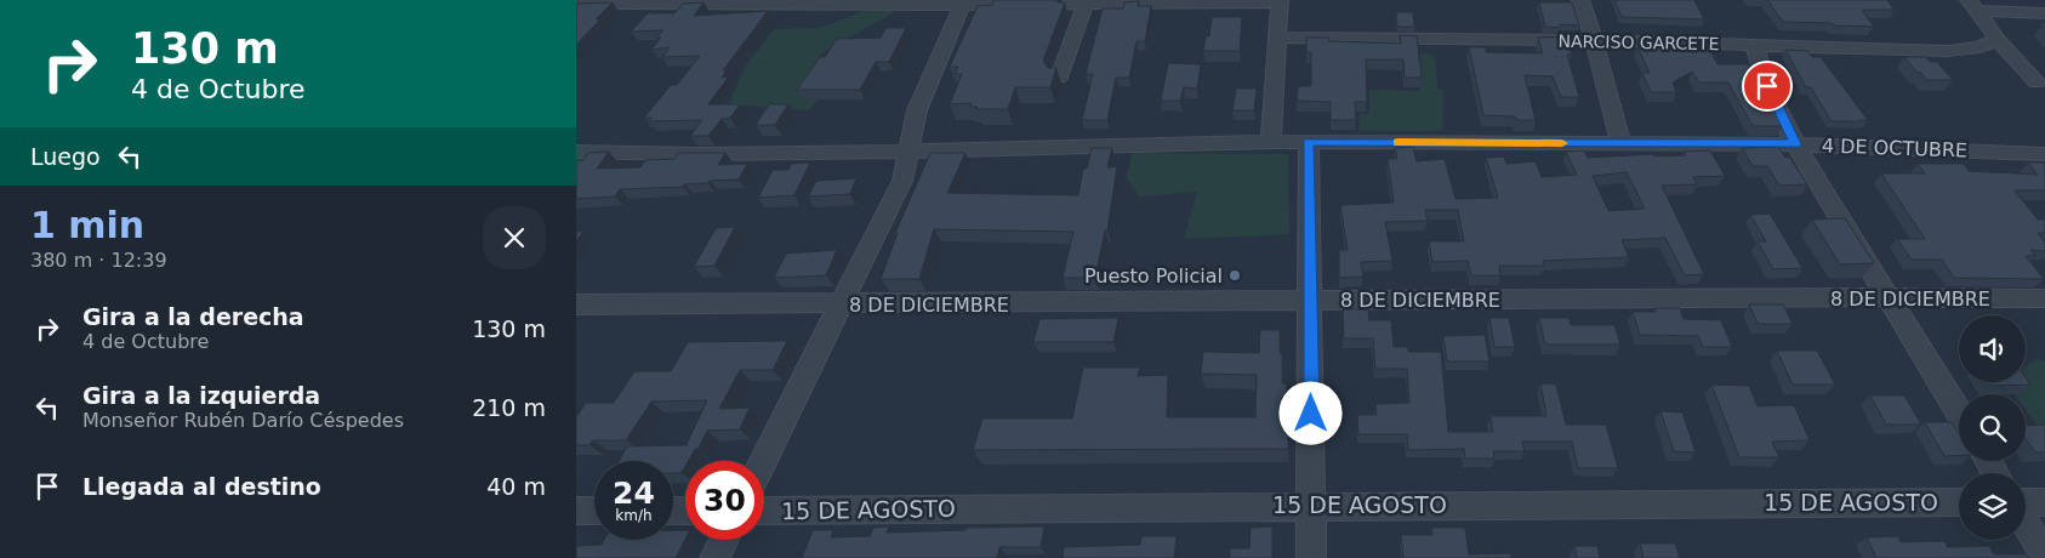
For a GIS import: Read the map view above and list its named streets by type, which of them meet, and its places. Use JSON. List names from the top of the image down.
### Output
{
  "streets": {
    "street": [
      "NARCISO GARCETE",
      "4 DE OCTUBRE",
      "8 DE DICIEMBRE",
      "15 DE AGOSTO"
    ]
  },
  "places": ["Puesto Policial"],
  "page": {
    "turn": ["130 m", "4 de Octubre"],
    "then": "Luego",
    "heading": ["1 min", "380 m · 12:39"],
    "list": [
      {
        "name": "Gira a la derecha",
        "note": "4 de Octubre",
        "value": "130 m"
      },
      {
        "name": "Gira a la izquierda",
        "note": "Monseñor Rubén Darío Céspedes",
        "value": "210 m"
      },
      {
        "name": "Llegada al destino",
        "value": "40 m"
      }
    ],
    "speed": "24 km/h",
    "limit": "30"
  }
}
